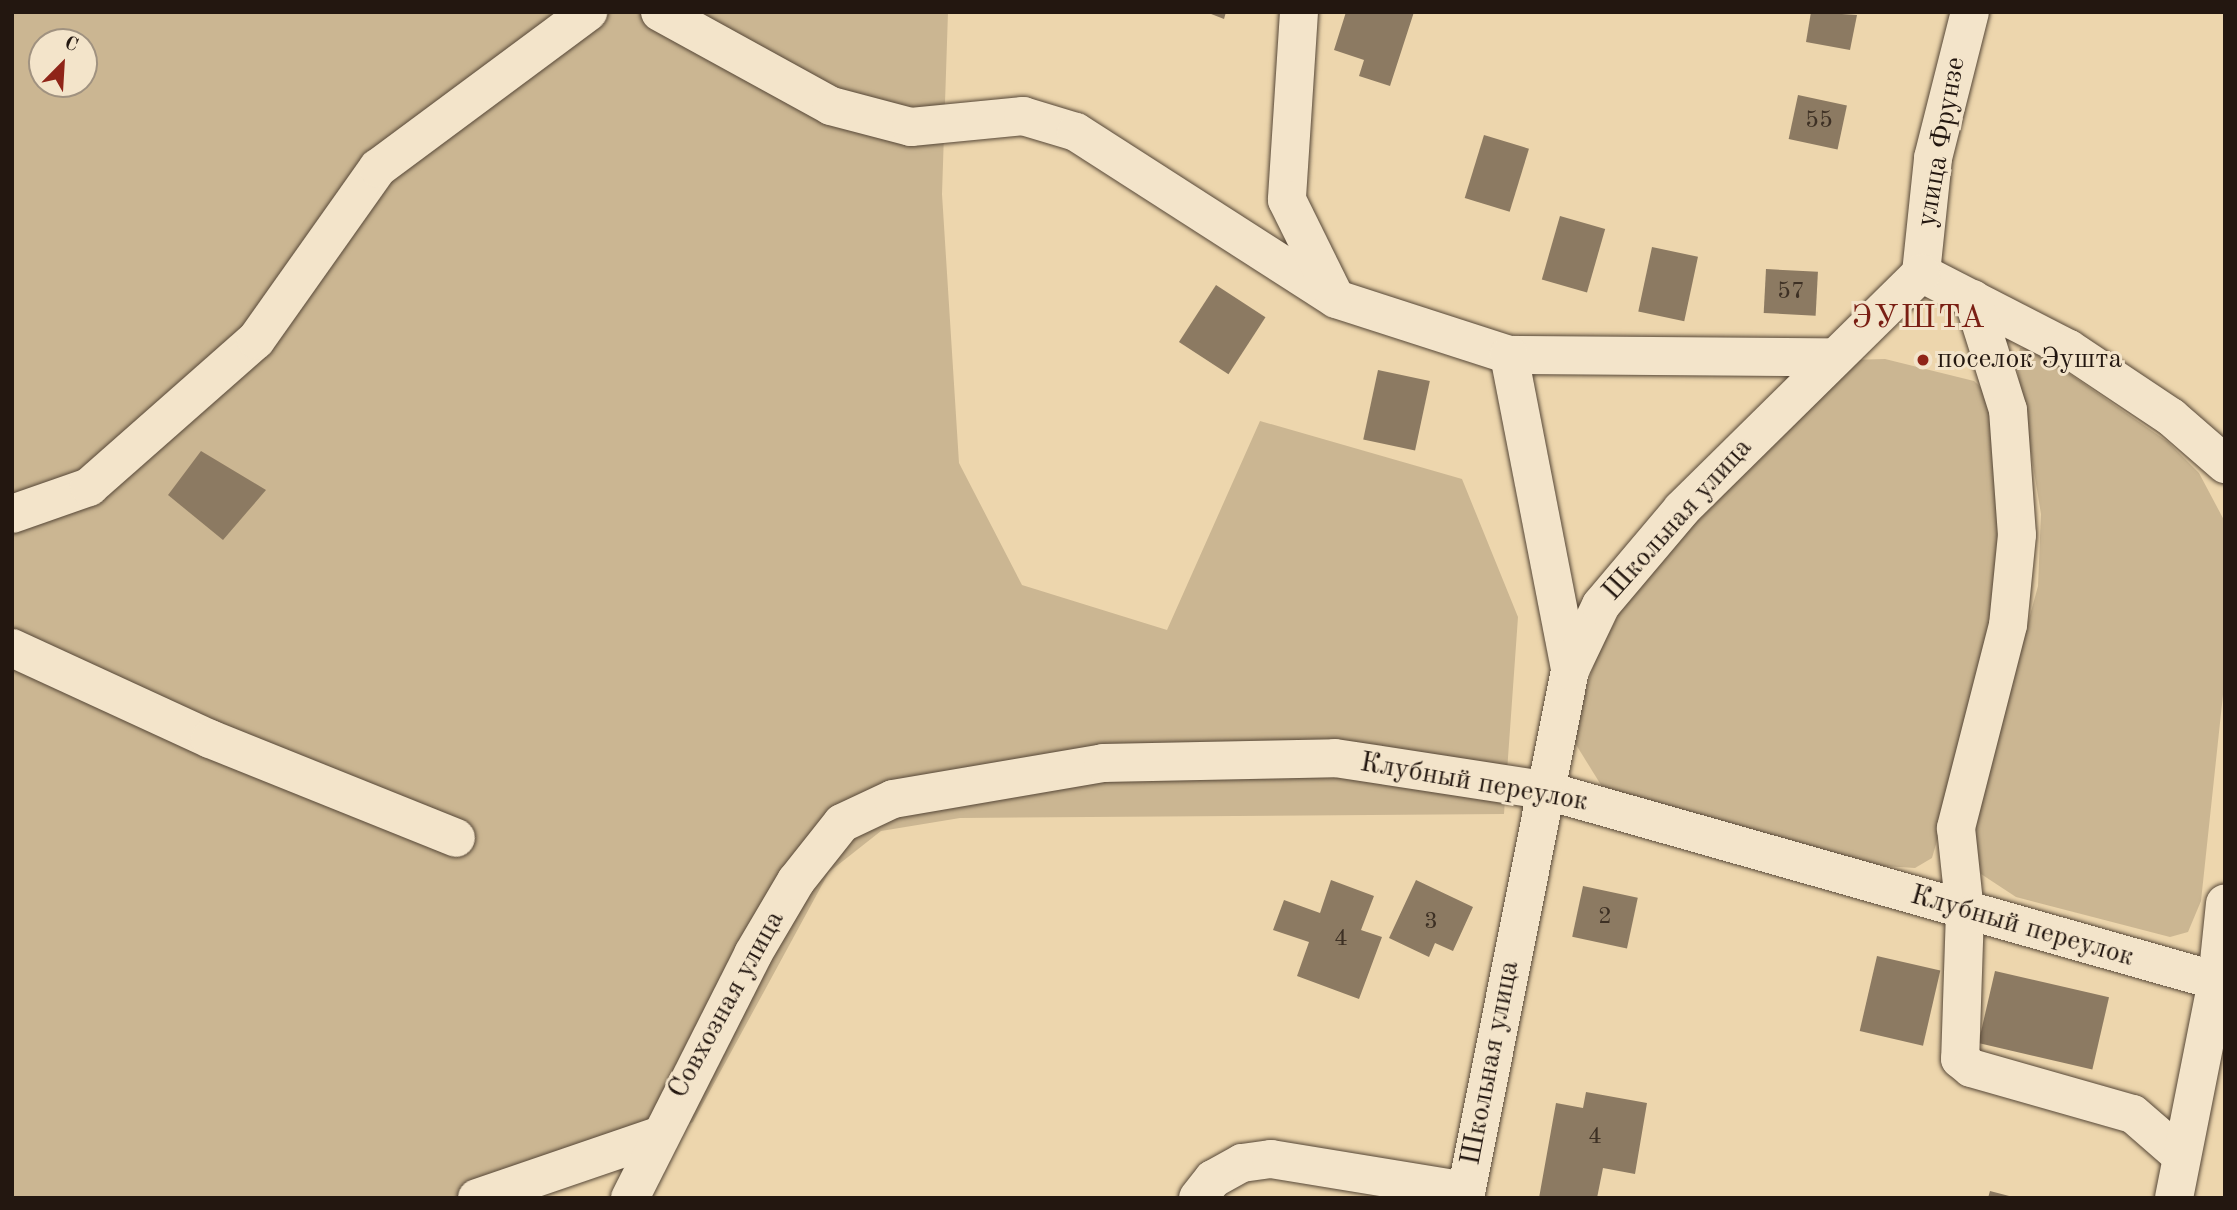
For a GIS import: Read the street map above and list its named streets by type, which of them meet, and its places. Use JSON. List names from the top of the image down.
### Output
{
  "streets": {
    "street": [
      "улица Фрунзе",
      "Школьная улица",
      "Клубный переулок",
      "Совхозная улица"
    ]
  },
  "crossings": [
    ["улица Фрунзе", "Школьная улица"],
    ["Школьная улица", "Клубный переулок"],
    ["Клубный переулок", "Совхозная улица"]
  ],
  "districts": ["ЭУШТА"],
  "places": ["поселок Эушта"],
  "house_numbers": [
    "55",
    "57",
    "2",
    "3",
    "4",
    "4"
  ],
  "north": "top right"
}
